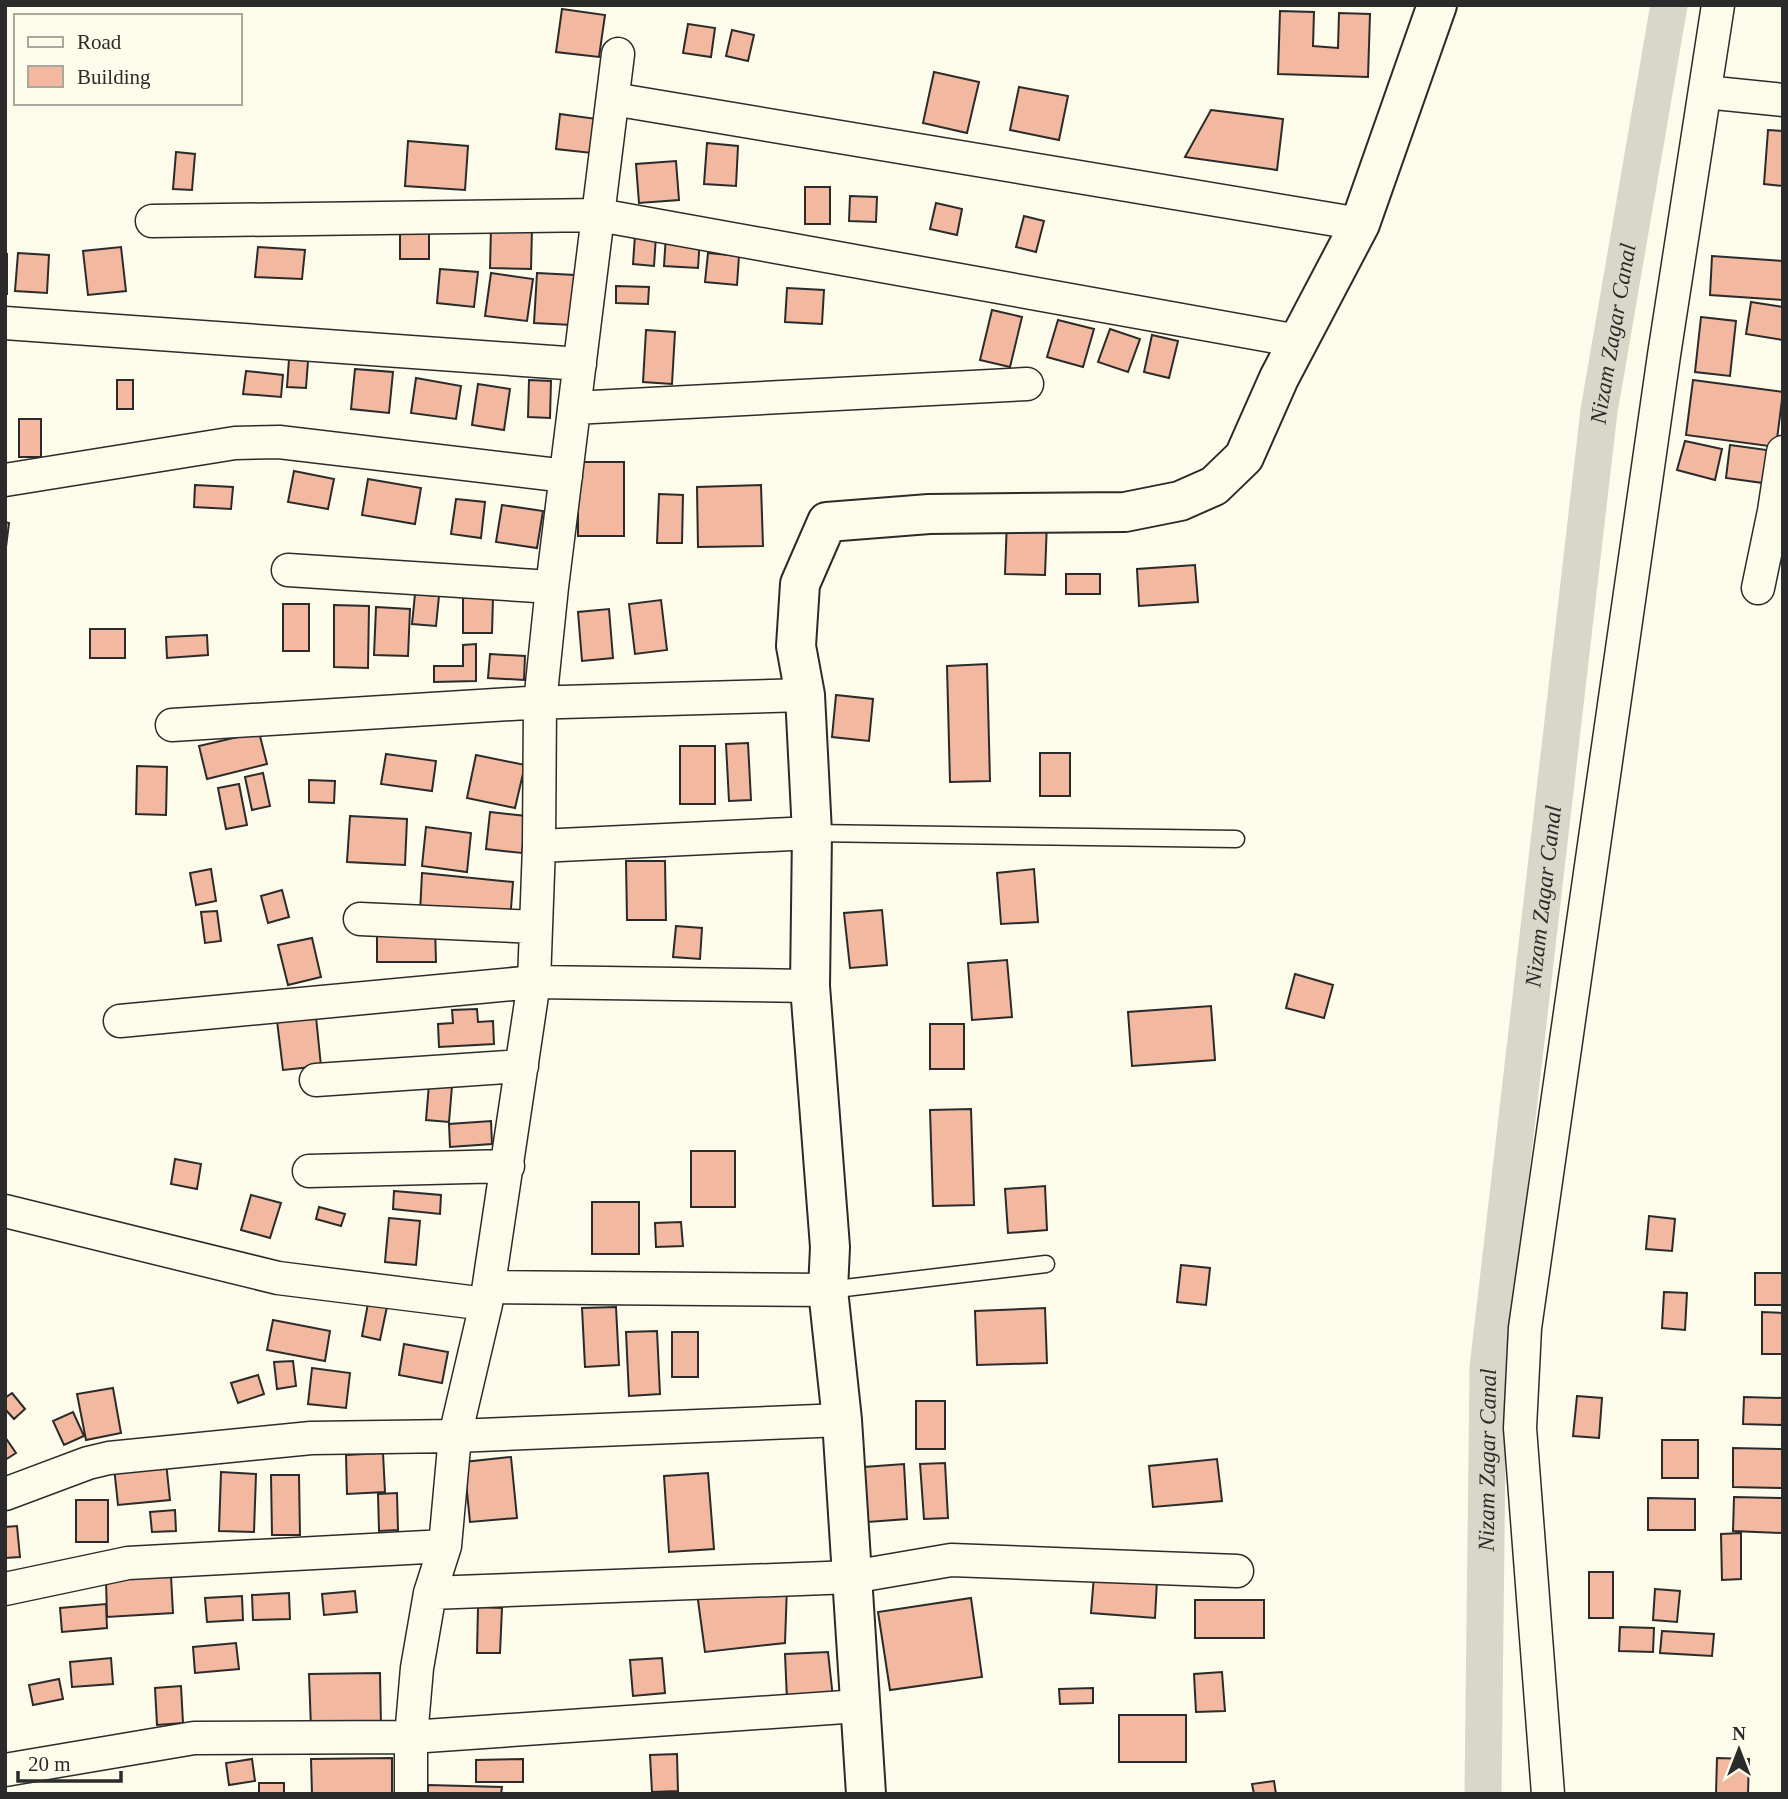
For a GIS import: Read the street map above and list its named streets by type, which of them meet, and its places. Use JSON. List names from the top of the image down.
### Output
{
  "water": ["Nizam Zagar Canal"],
  "legend": ["Road", "Building"],
  "scale_bar": "20 m",
  "north": "top"
}
